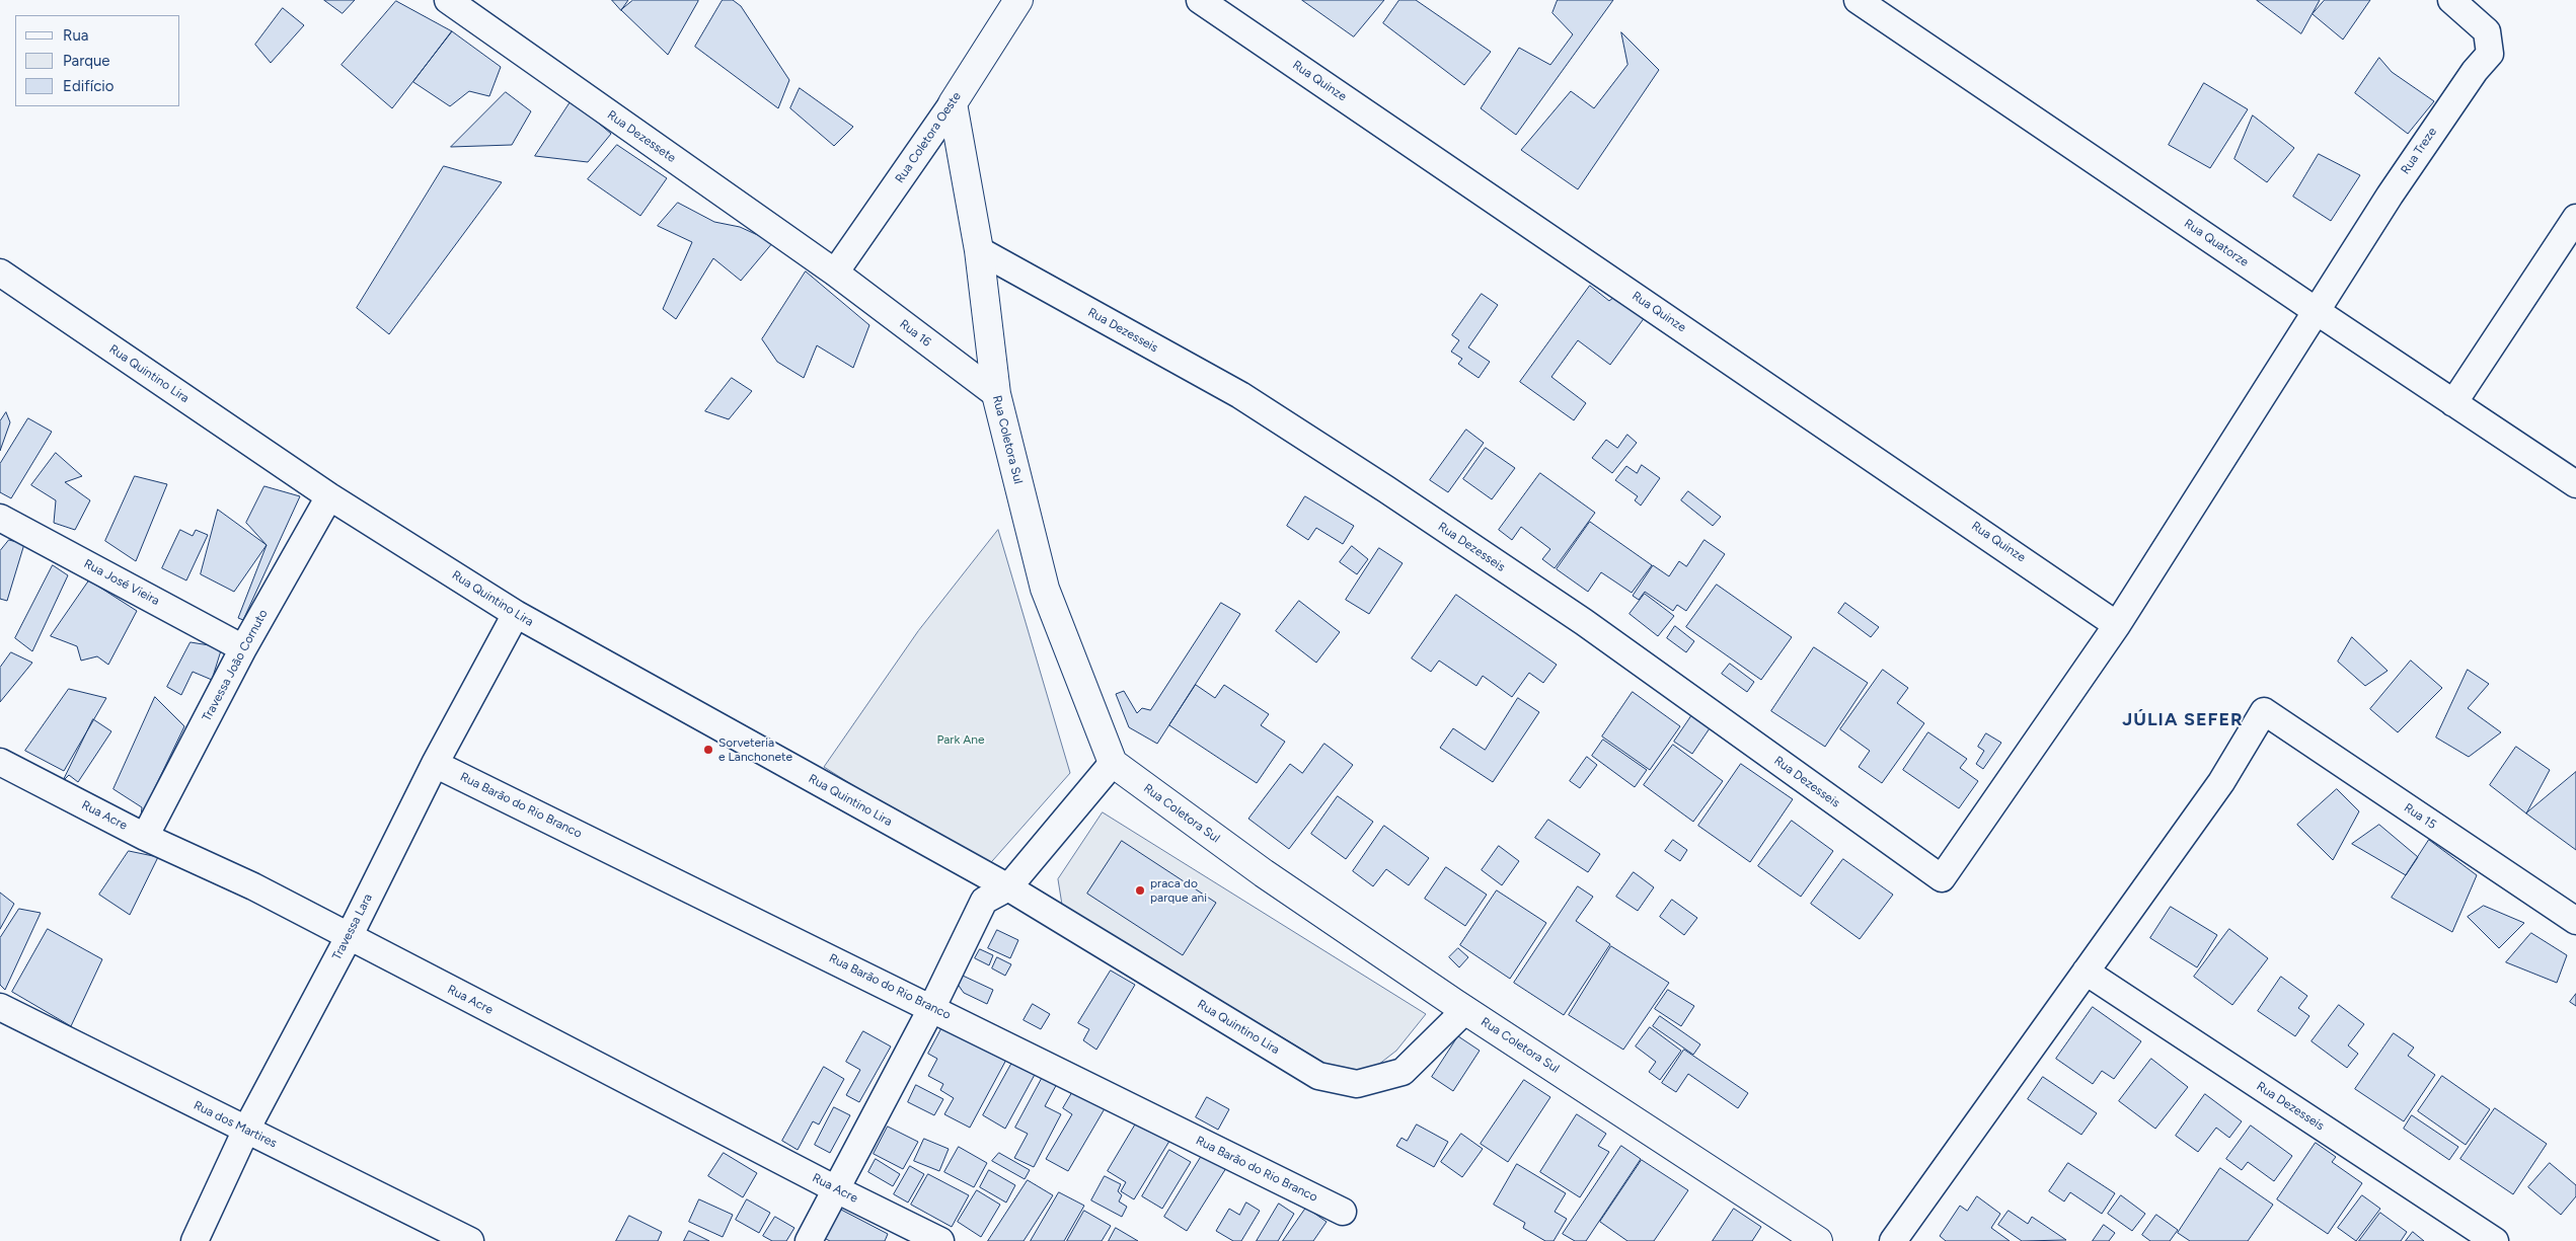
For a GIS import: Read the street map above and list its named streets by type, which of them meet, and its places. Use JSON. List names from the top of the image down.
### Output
{
  "streets": {
    "street": [
      "Rua Quinze",
      "Rua Dezessete",
      "Rua Coletora Oeste",
      "Rua Treze",
      "Rua Quatorze",
      "Rua Dezesseis",
      "Rua 16",
      "Rua Quintino Lira",
      "Rua Coletora Sul",
      "Rua José Vieira",
      "Travessa João Cornuto",
      "Rua Barão do Rio Branco",
      "Rua Acre",
      "Rua 15",
      "Travessa Lara",
      "Rua dos Martires"
    ]
  },
  "crossings": [
    ["Rua Quinze", "Rua Dezesseis"],
    ["Rua Dezessete", "Rua Coletora Oeste"],
    ["Rua Dezessete", "Rua 16"],
    ["Rua Coletora Oeste", "Rua 16"],
    ["Rua Coletora Oeste", "Rua Coletora Sul"],
    ["Rua Treze", "Rua Quatorze"],
    ["Rua Dezesseis", "Rua Coletora Sul"],
    ["Rua Dezesseis", "Rua 15"],
    ["Rua 16", "Rua Coletora Sul"],
    ["Rua Quintino Lira", "Rua Coletora Sul"],
    ["Rua Quintino Lira", "Travessa João Cornuto"],
    ["Rua Quintino Lira", "Travessa Lara"],
    ["Rua José Vieira", "Travessa João Cornuto"],
    ["Travessa João Cornuto", "Rua Acre"],
    ["Rua Barão do Rio Branco", "Travessa Lara"],
    ["Rua Acre", "Travessa Lara"],
    ["Travessa Lara", "Rua dos Martires"]
  ],
  "districts": ["JÚLIA SEFER"],
  "parks": ["Park Ane"],
  "places": ["Sorveteria e Lanchonete", "praca do parque ani"],
  "legend": ["Rua", "Parque", "Edifício"]
}
